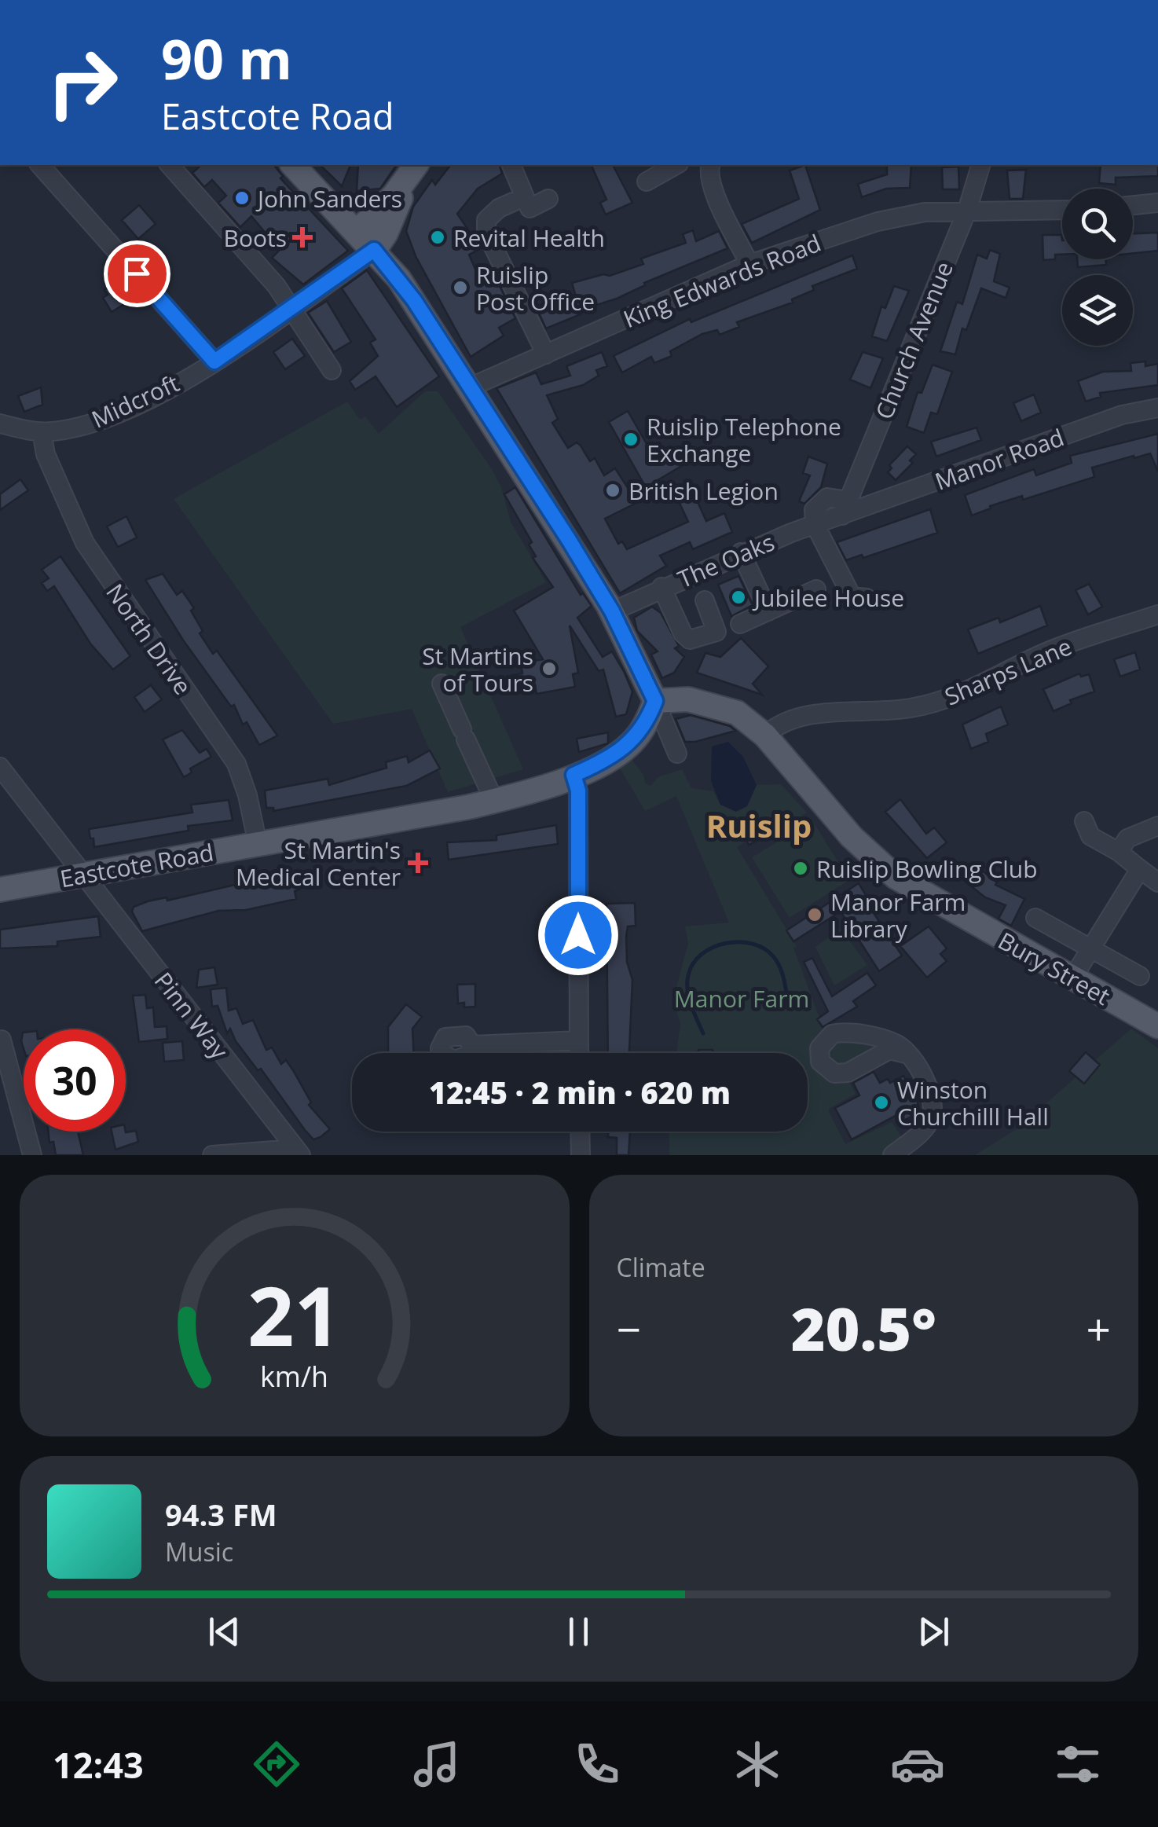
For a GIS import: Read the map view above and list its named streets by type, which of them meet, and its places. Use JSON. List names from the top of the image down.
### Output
{
  "streets": {
    "main road": ["Eastcote Road", "Bury Street"],
    "street": [
      "King Edwards Road",
      "Church Avenue",
      "Midcroft",
      "Manor Road",
      "The Oaks",
      "North Drive",
      "Sharps Lane",
      "Pinn Way"
    ]
  },
  "crossings": [
    ["King Edwards Road", "Church Avenue"],
    ["Church Avenue", "Manor Road"],
    ["Church Avenue", "The Oaks"],
    ["Midcroft", "North Drive"],
    ["Manor Road", "The Oaks"],
    ["North Drive", "Eastcote Road"],
    ["Sharps Lane", "Bury Street"],
    ["Eastcote Road", "Bury Street"],
    ["Eastcote Road", "Pinn Way"]
  ],
  "districts": ["Ruislip"],
  "parks": ["Manor Farm"],
  "places": {
    "other": [
      "John Sanders",
      "Revital Health",
      "Ruislip Post Office",
      "Ruislip Telephone Exchange",
      "British Legion",
      "Jubilee House",
      "St Martins of Tours",
      "Ruislip Bowling Club",
      "Manor Farm Library",
      "Winston Churchilll Hall"
    ],
    "health": ["Boots", "St Martin's Medical Center"]
  },
  "page": {
    "turn": ["90 m", "Eastcote Road"],
    "limit": "30",
    "trip": "12:45 · 2 min · 620 m",
    "tile": "Climate",
    "heat": ["−", "20.5°", "+"],
    "song": ["94.3 FM", "Music"],
    "tabs": "12:43",
    "gauge": ["21", "km/h"]
  }
}
